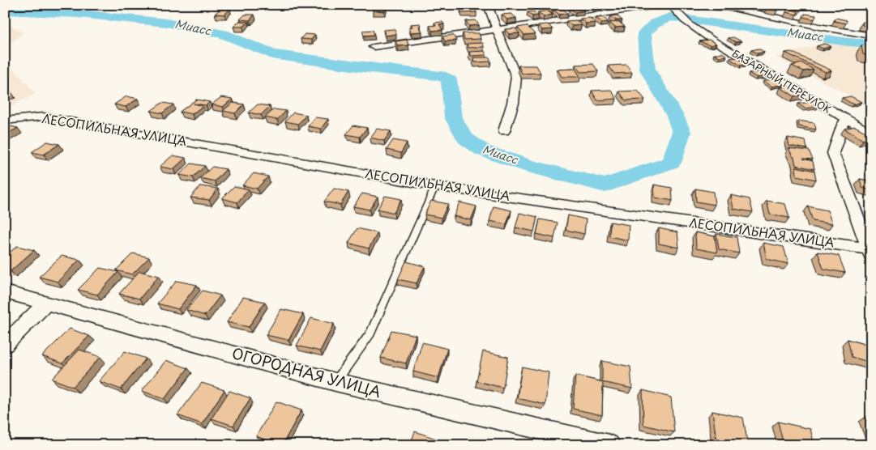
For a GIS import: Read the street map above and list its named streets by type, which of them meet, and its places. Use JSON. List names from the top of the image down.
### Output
{
  "streets": {
    "street": ["БАЗАРНЫЙ ПЕРЕУЛОК", "ЛЕСОПИЛЬНАЯ УЛИЦА", "ОГОРОДНАЯ УЛИЦА"]
  },
  "water": ["Миасс"]
}
